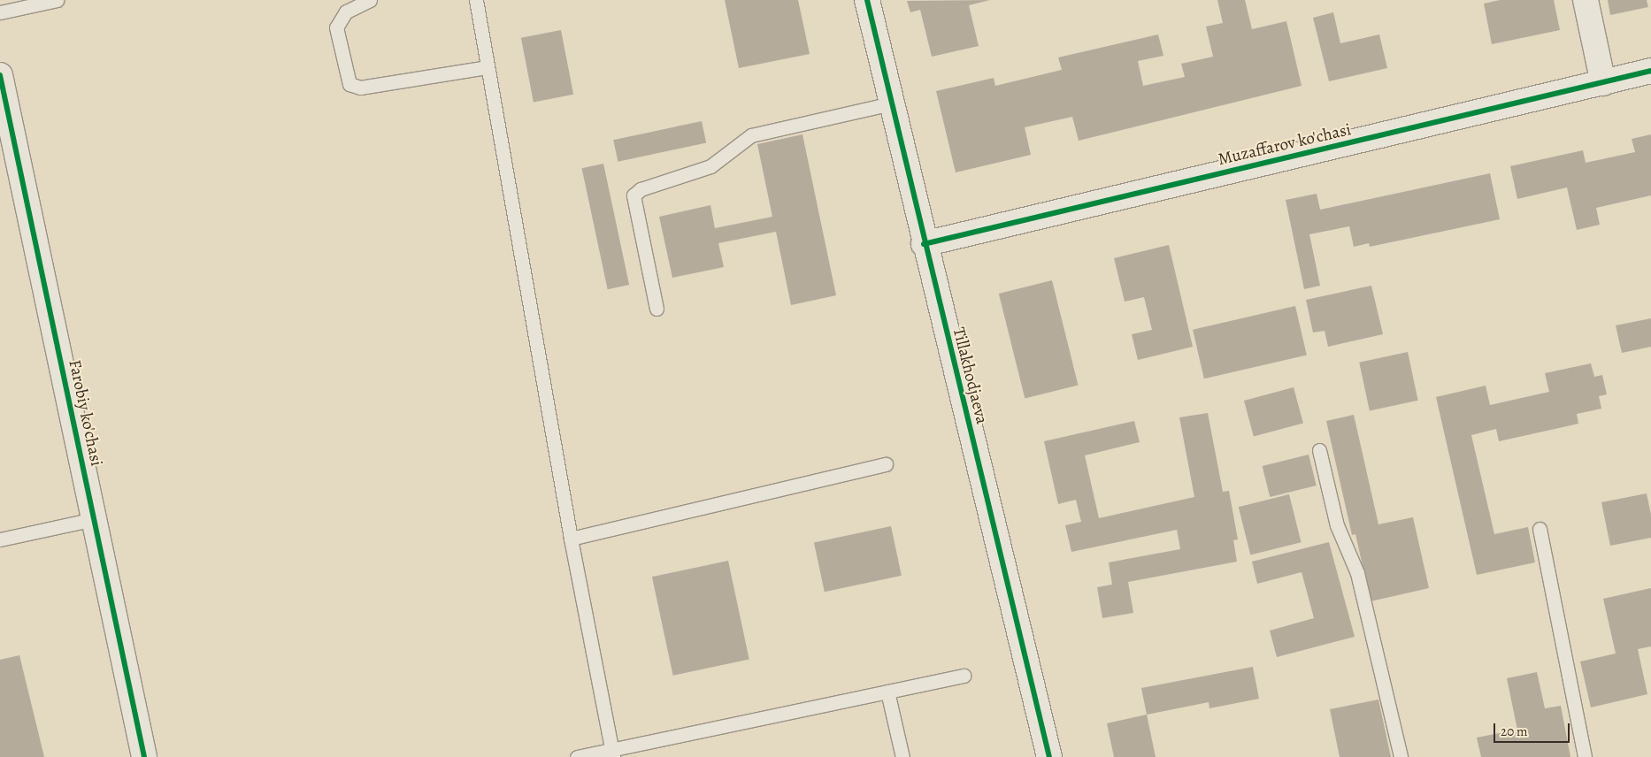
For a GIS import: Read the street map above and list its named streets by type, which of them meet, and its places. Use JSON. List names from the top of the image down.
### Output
{
  "streets": {
    "street": ["Muzaffarov ko'chasi", "Tillakhodjaeva", "Farobiy ko'chasi"]
  },
  "crossings": [
    ["Muzaffarov ko'chasi", "Tillakhodjaeva"]
  ],
  "scale_bar": "20 m"
}
